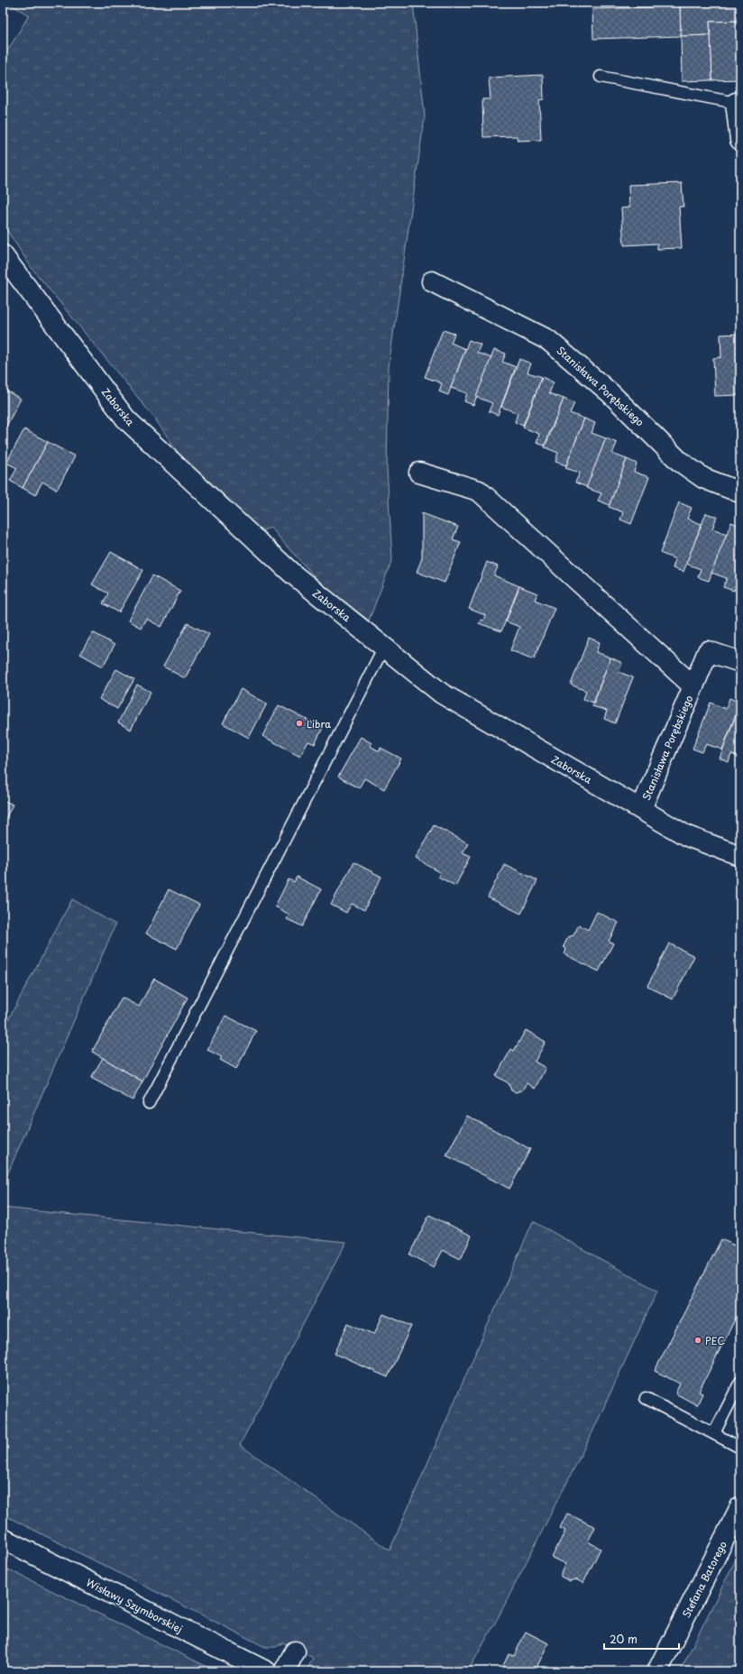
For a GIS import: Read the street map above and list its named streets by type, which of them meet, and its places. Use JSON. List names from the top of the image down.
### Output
{
  "streets": {
    "street": [
      "Stanisława Porębskiego",
      "Zaborska",
      "Stefana Batorego",
      "Wisławy Szymborskiej"
    ]
  },
  "crossings": [
    ["Stanisława Porębskiego", "Zaborska"]
  ],
  "places": ["Libra", "PEC"],
  "scale_bar": "20 m"
}
